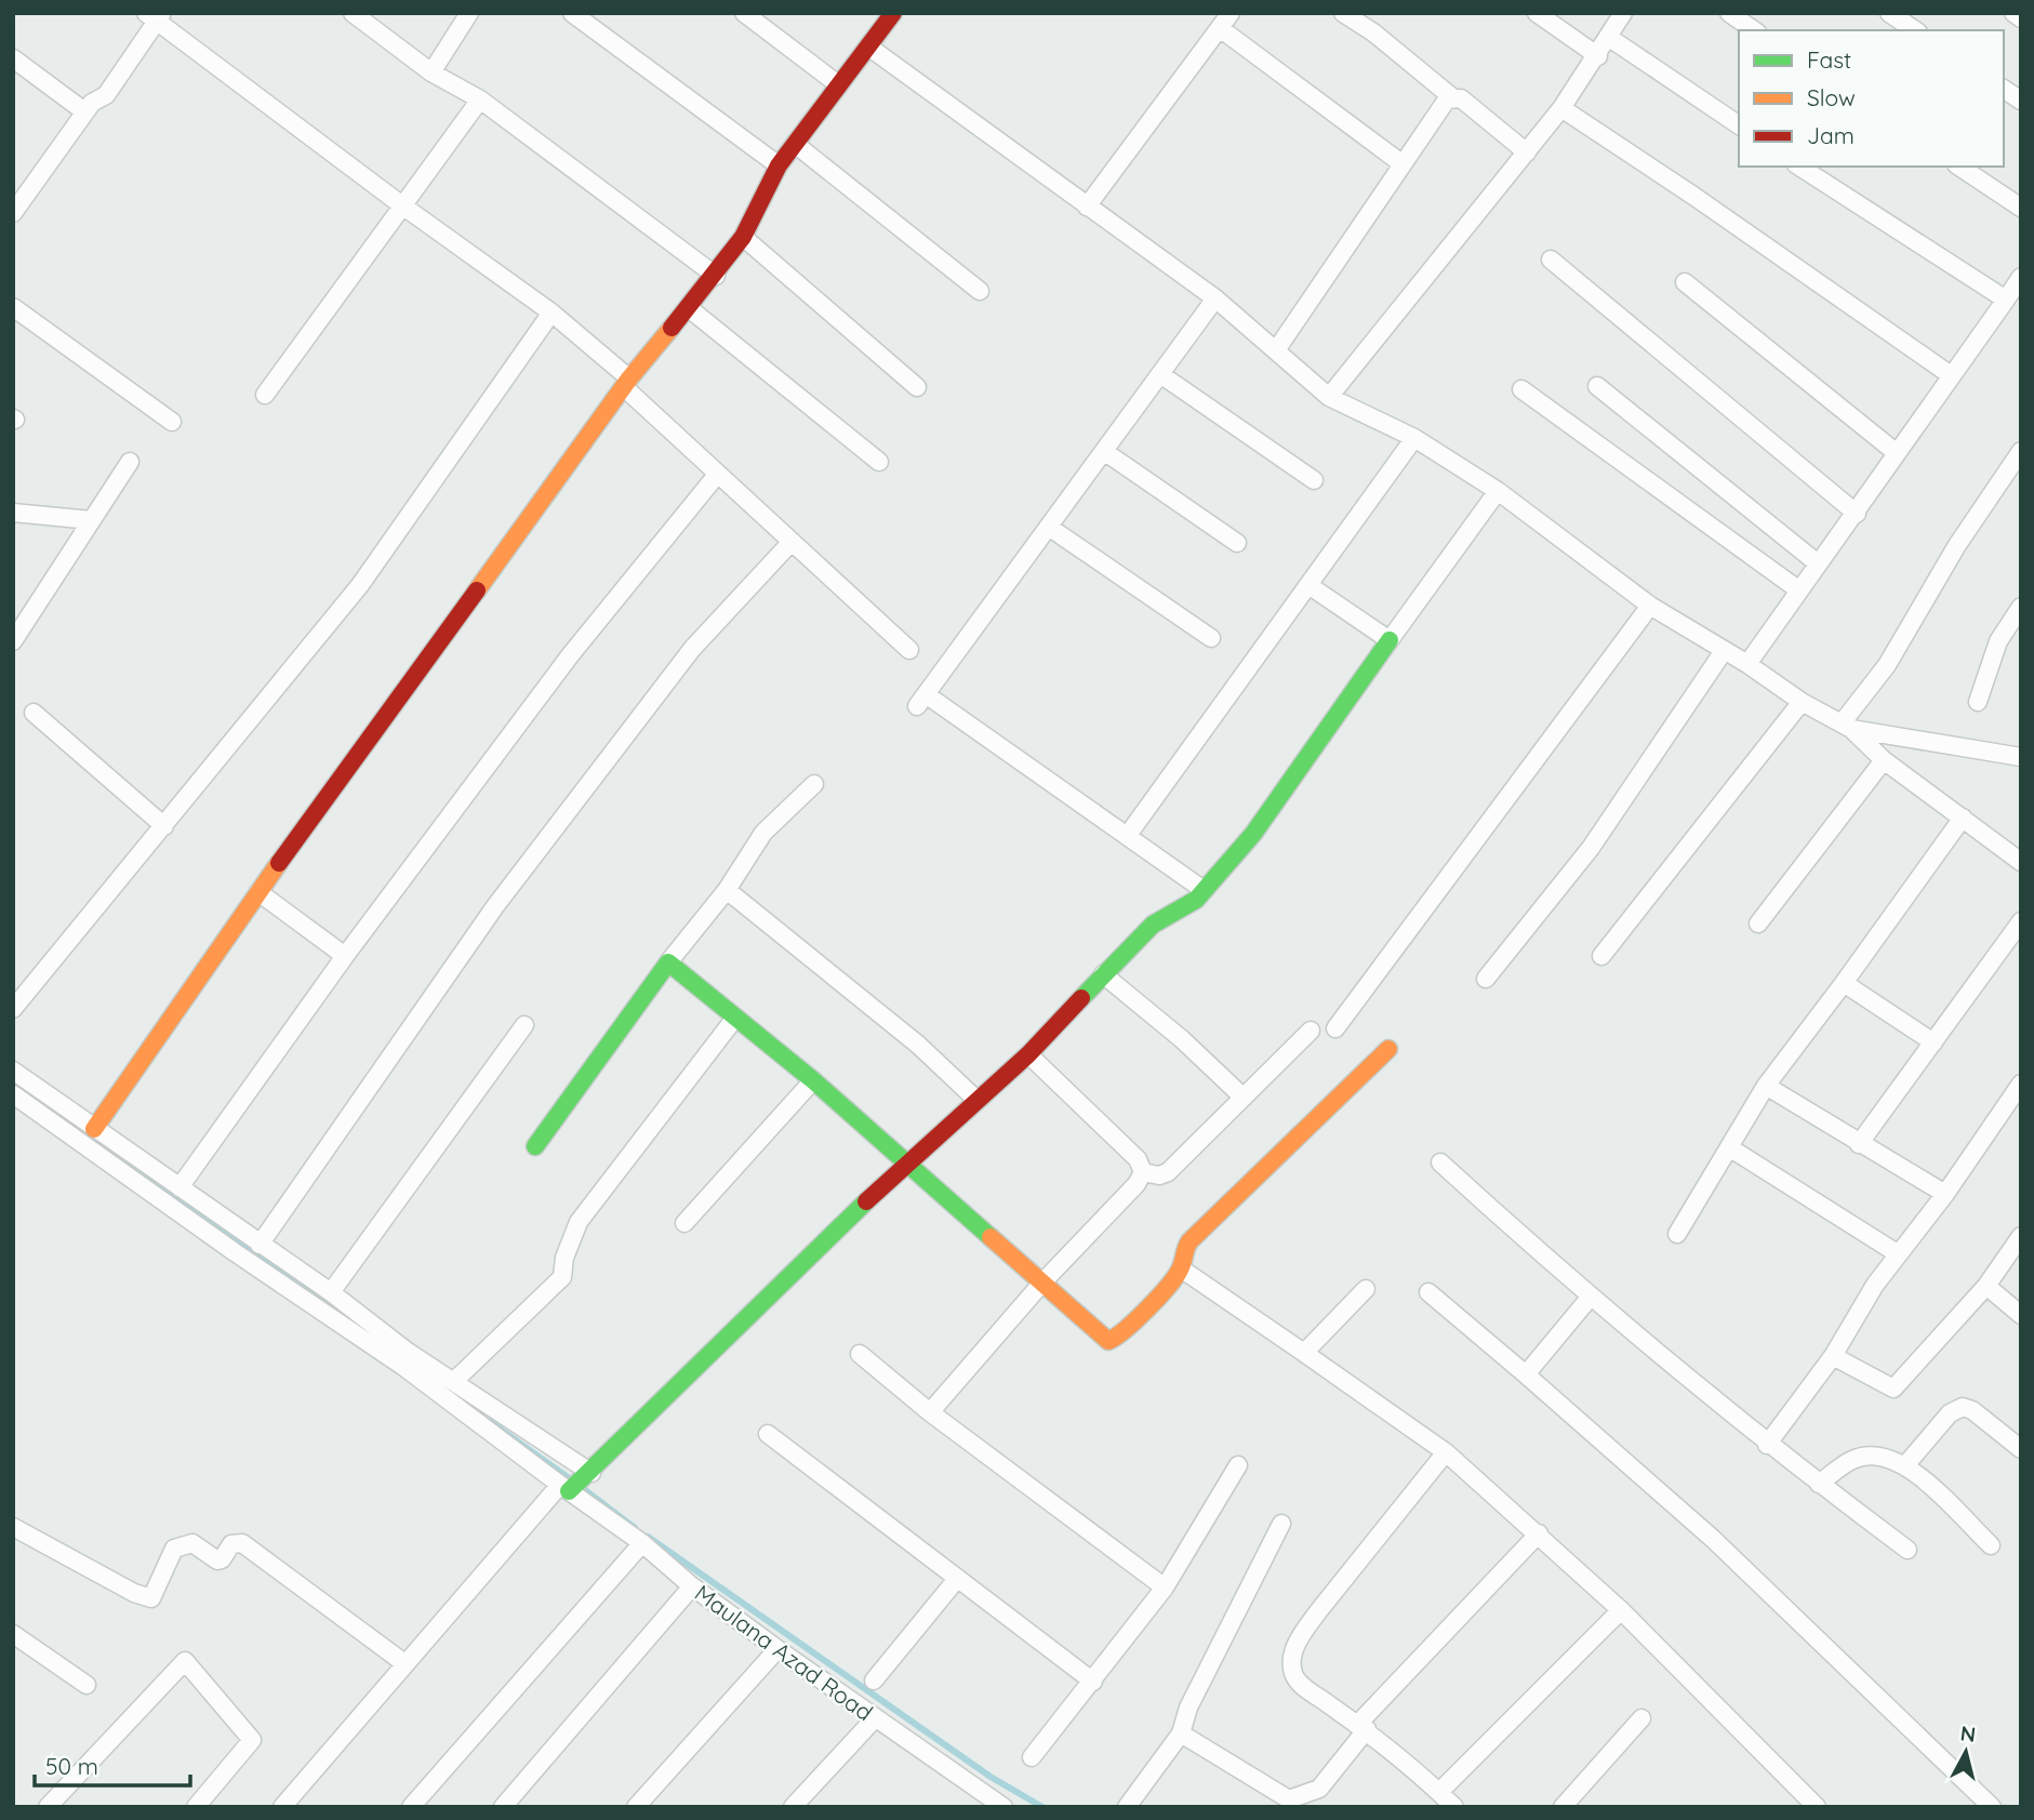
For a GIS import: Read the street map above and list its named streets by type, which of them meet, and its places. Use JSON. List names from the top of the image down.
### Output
{
  "streets": {
    "street": ["Maulana Azad Road"]
  },
  "legend": ["Fast", "Slow", "Jam"],
  "scale_bar": "50 m",
  "north": "top"
}
